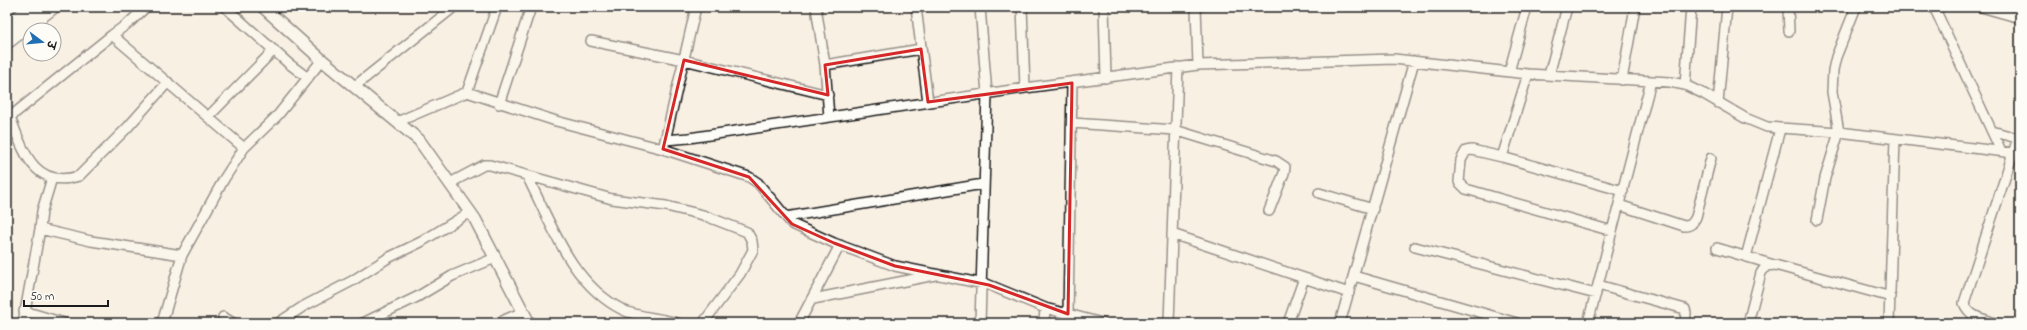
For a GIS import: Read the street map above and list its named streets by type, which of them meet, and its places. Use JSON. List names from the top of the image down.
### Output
{
  "scale_bar": "50 m",
  "north": "right"
}
